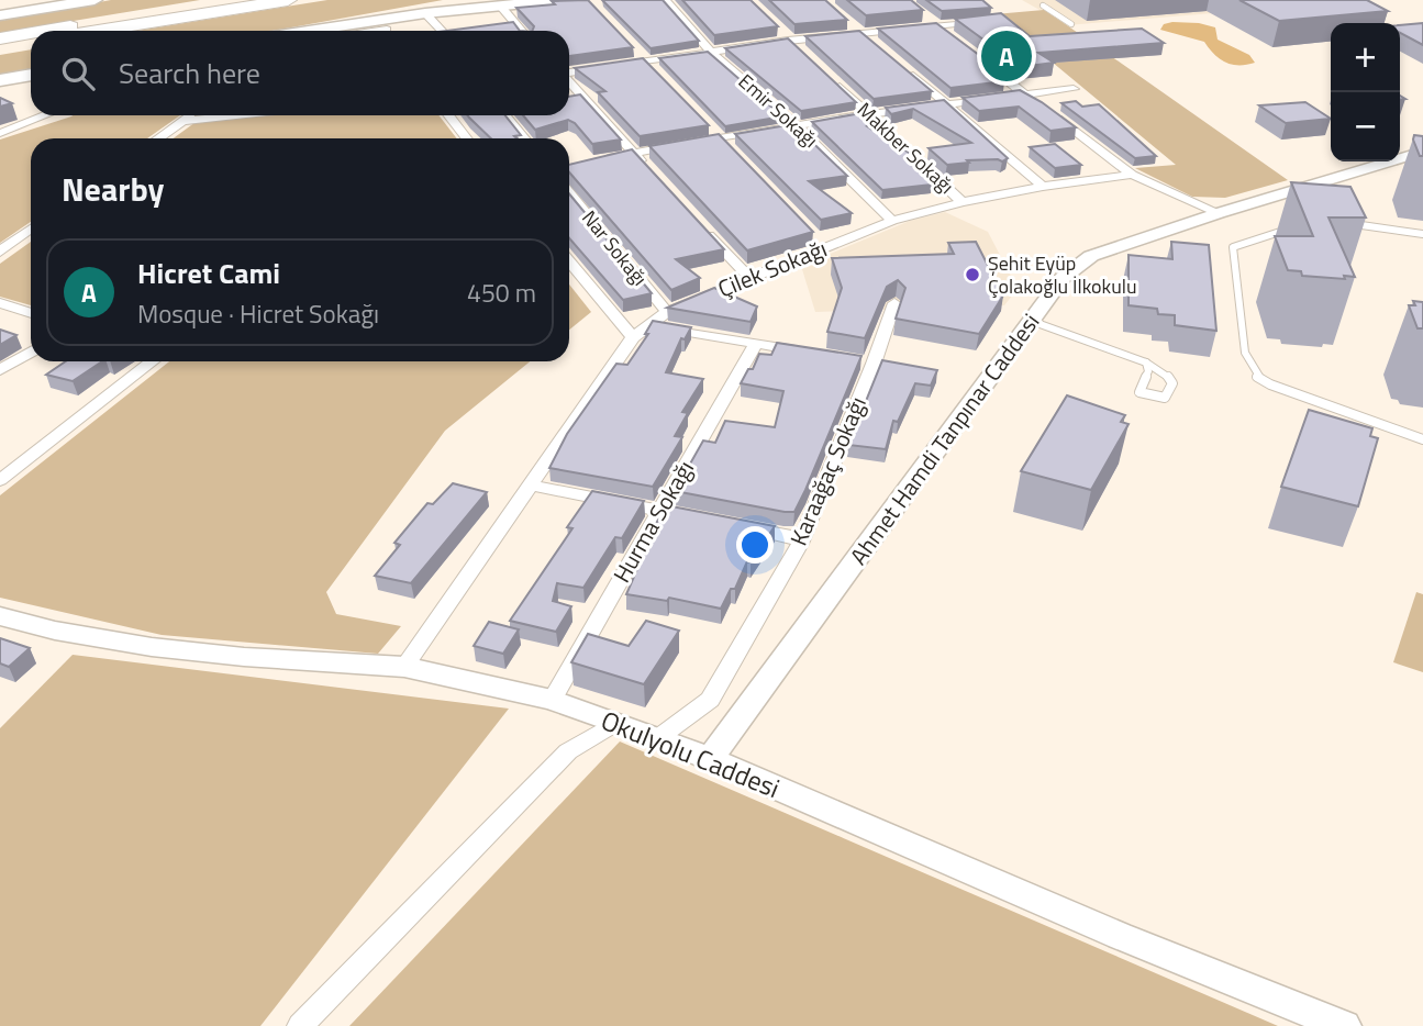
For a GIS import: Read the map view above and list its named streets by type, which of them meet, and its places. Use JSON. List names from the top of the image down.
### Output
{
  "streets": {
    "street": [
      "Emir Sokağı",
      "Makber Sokağı",
      "Nar Sokağı",
      "Çilek Sokağı",
      "Ahmet Hamdi Tanpınar Caddesi",
      "Karaağaç Sokağı",
      "Hurma Sokağı",
      "Okulyolu Caddesi"
    ]
  },
  "crossings": [
    ["Emir Sokağı", "Çilek Sokağı"],
    ["Makber Sokağı", "Çilek Sokağı"],
    ["Nar Sokağı", "Çilek Sokağı"],
    ["Çilek Sokağı", "Okulyolu Caddesi"],
    ["Ahmet Hamdi Tanpınar Caddesi", "Okulyolu Caddesi"],
    ["Karaağaç Sokağı", "Okulyolu Caddesi"],
    ["Hurma Sokağı", "Okulyolu Caddesi"]
  ],
  "places": ["Şehit Eyüp Çolakoğlu İlkokulu"],
  "page": {
    "map_buttons": ["+", "−"],
    "pins": "A",
    "search": "Search here",
    "heading": "Nearby",
    "list": [
      {
        "mark": "A",
        "name": "Hicret Cami",
        "note": "Mosque · Hicret Sokağı",
        "value": "450 m"
      }
    ]
  }
}
